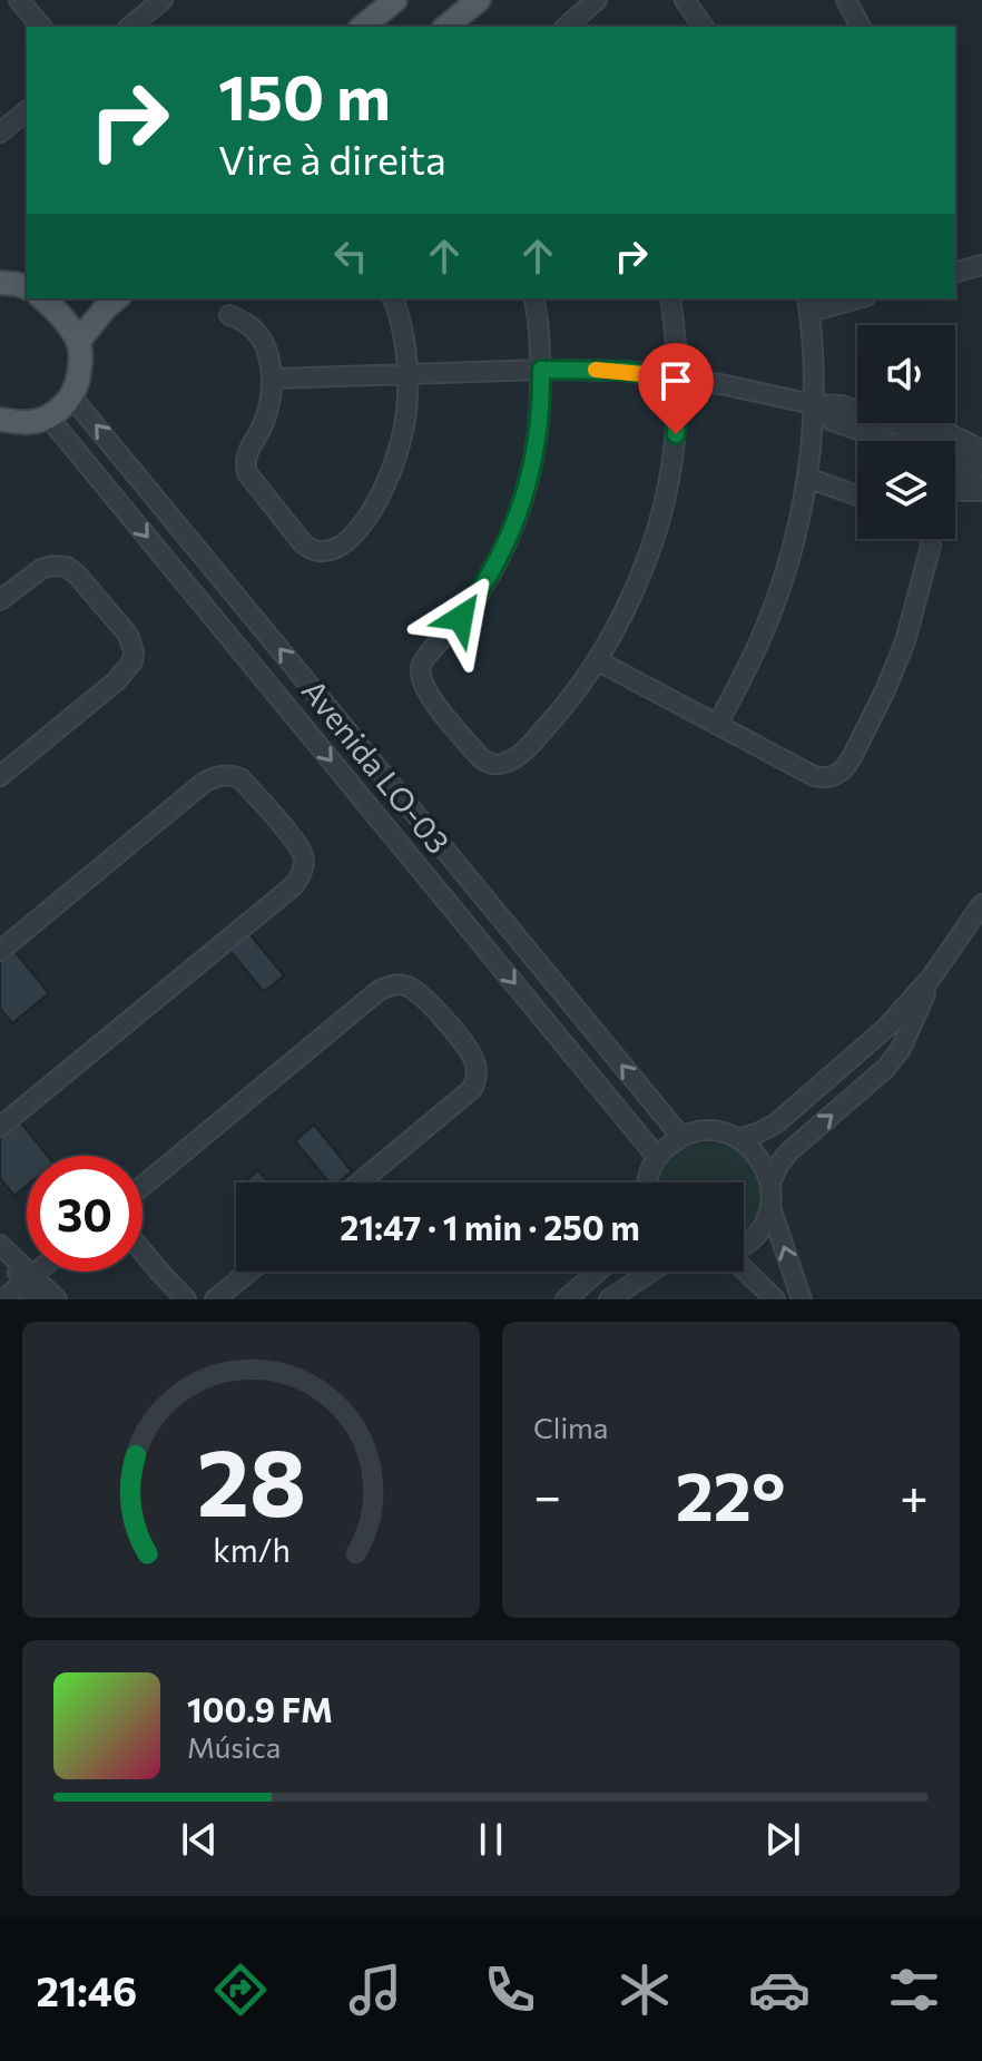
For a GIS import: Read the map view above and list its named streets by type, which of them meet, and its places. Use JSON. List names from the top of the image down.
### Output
{
  "streets": {
    "street": ["Avenida LO-03"]
  },
  "page": {
    "turn": ["150 m", "Vire à direita"],
    "limit": "30",
    "trip": "21:47 · 1 min · 250 m",
    "tile": "Clima",
    "heat": ["−", "22°", "+"],
    "song": ["100.9 FM", "Música"],
    "tabs": "21:46",
    "gauge": ["28", "km/h"]
  }
}
